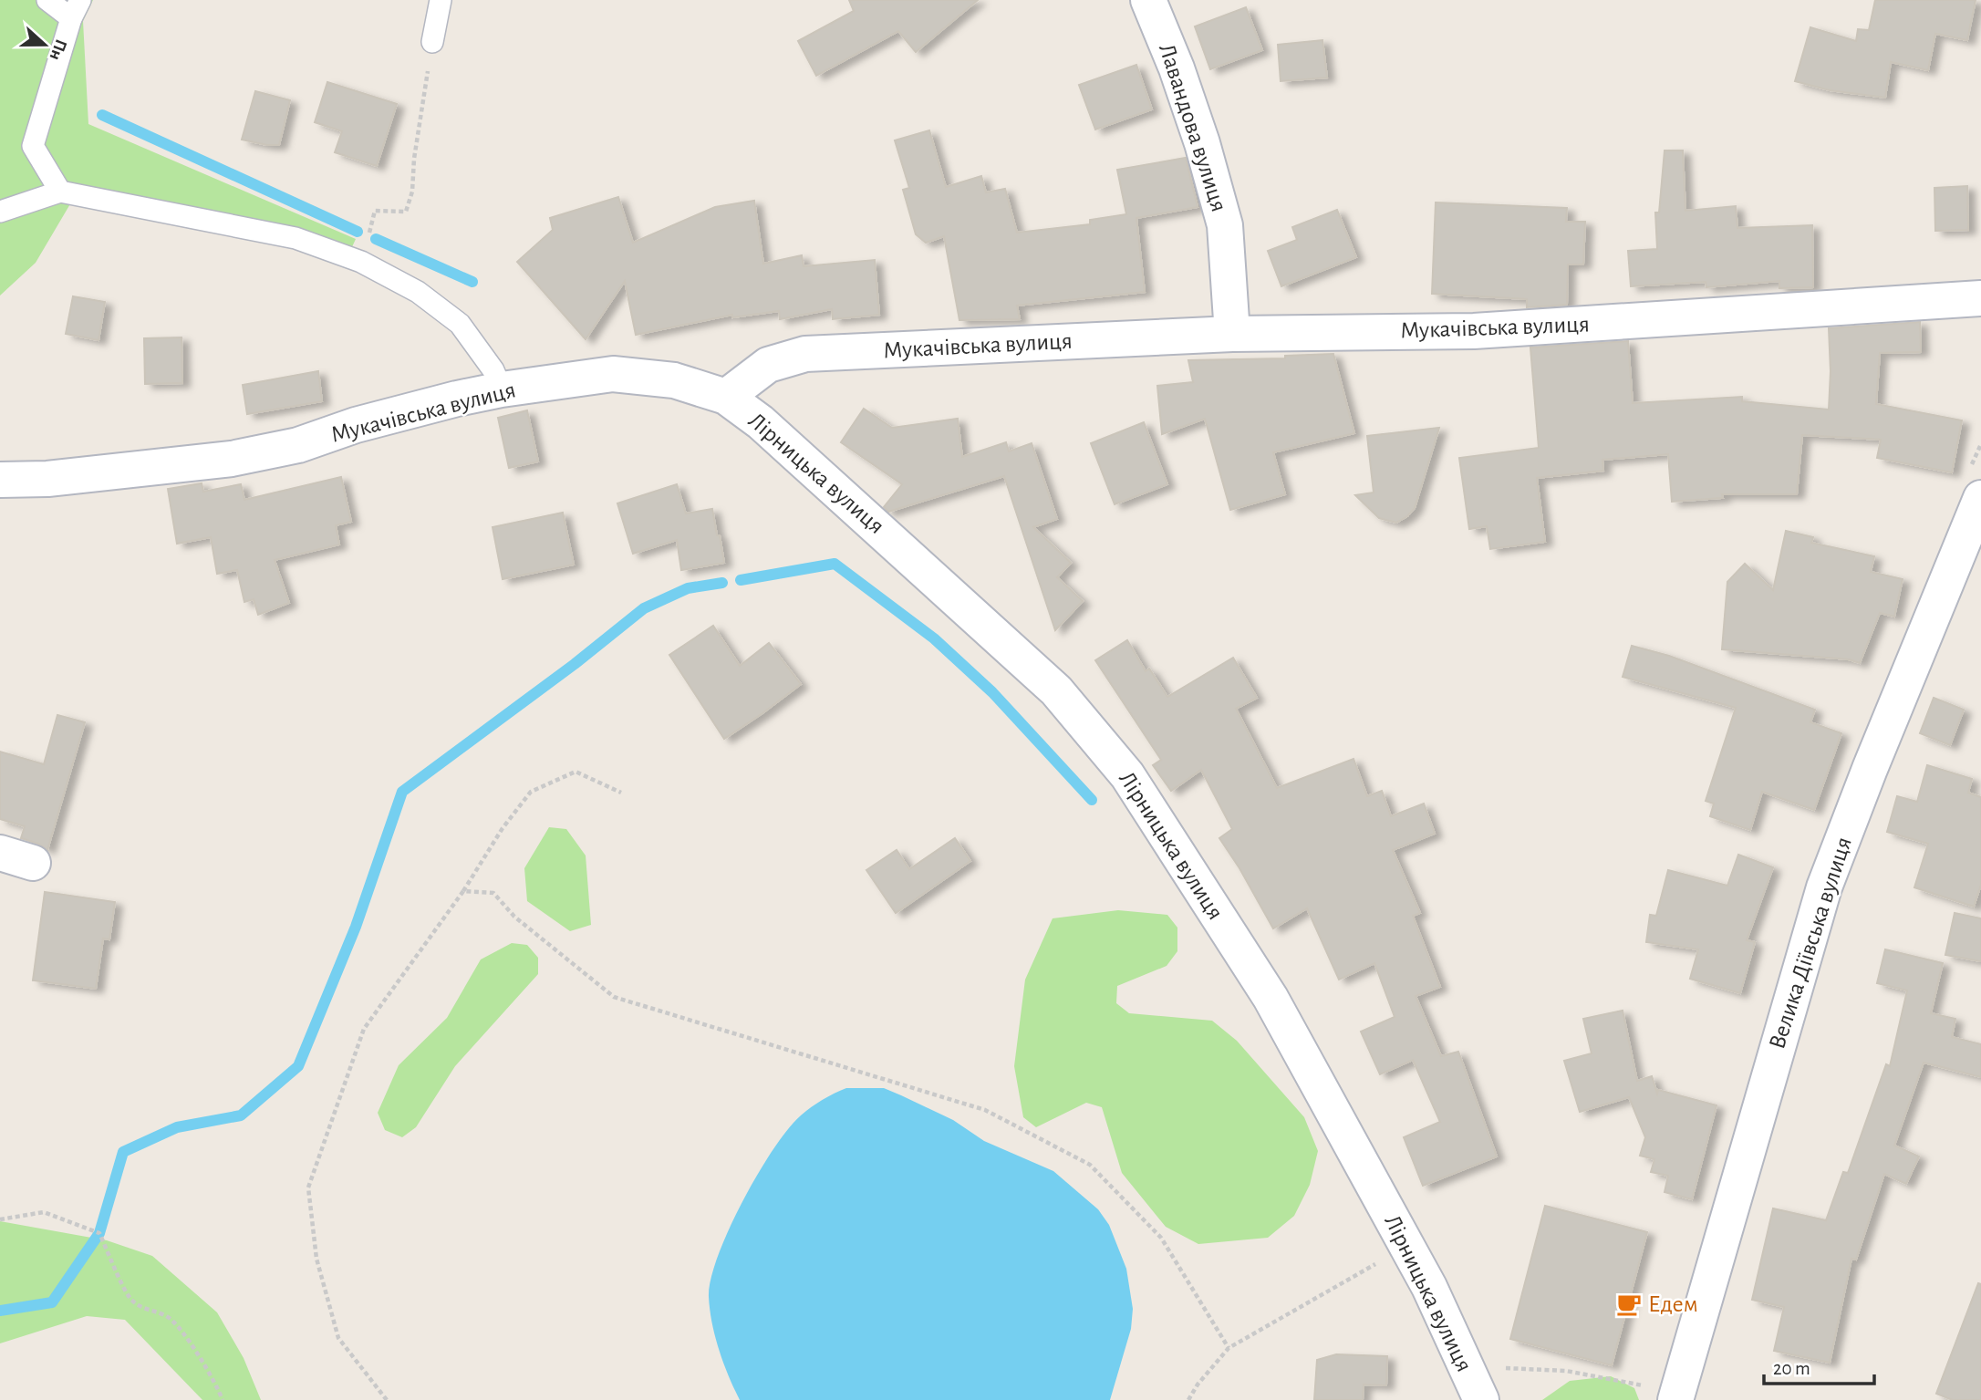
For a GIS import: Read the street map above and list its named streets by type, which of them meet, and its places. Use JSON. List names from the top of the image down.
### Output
{
  "streets": {
    "street": [
      "Лавандова вулиця",
      "Мукачівська вулиця",
      "Лірницька вулиця",
      "Велика Діївська вулиця"
    ]
  },
  "crossings": [
    ["Лавандова вулиця", "Мукачівська вулиця"],
    ["Мукачівська вулиця", "Лірницька вулиця"]
  ],
  "places": {
    "cafe": ["Едем"]
  },
  "scale_bar": "20 m",
  "north": "right"
}
